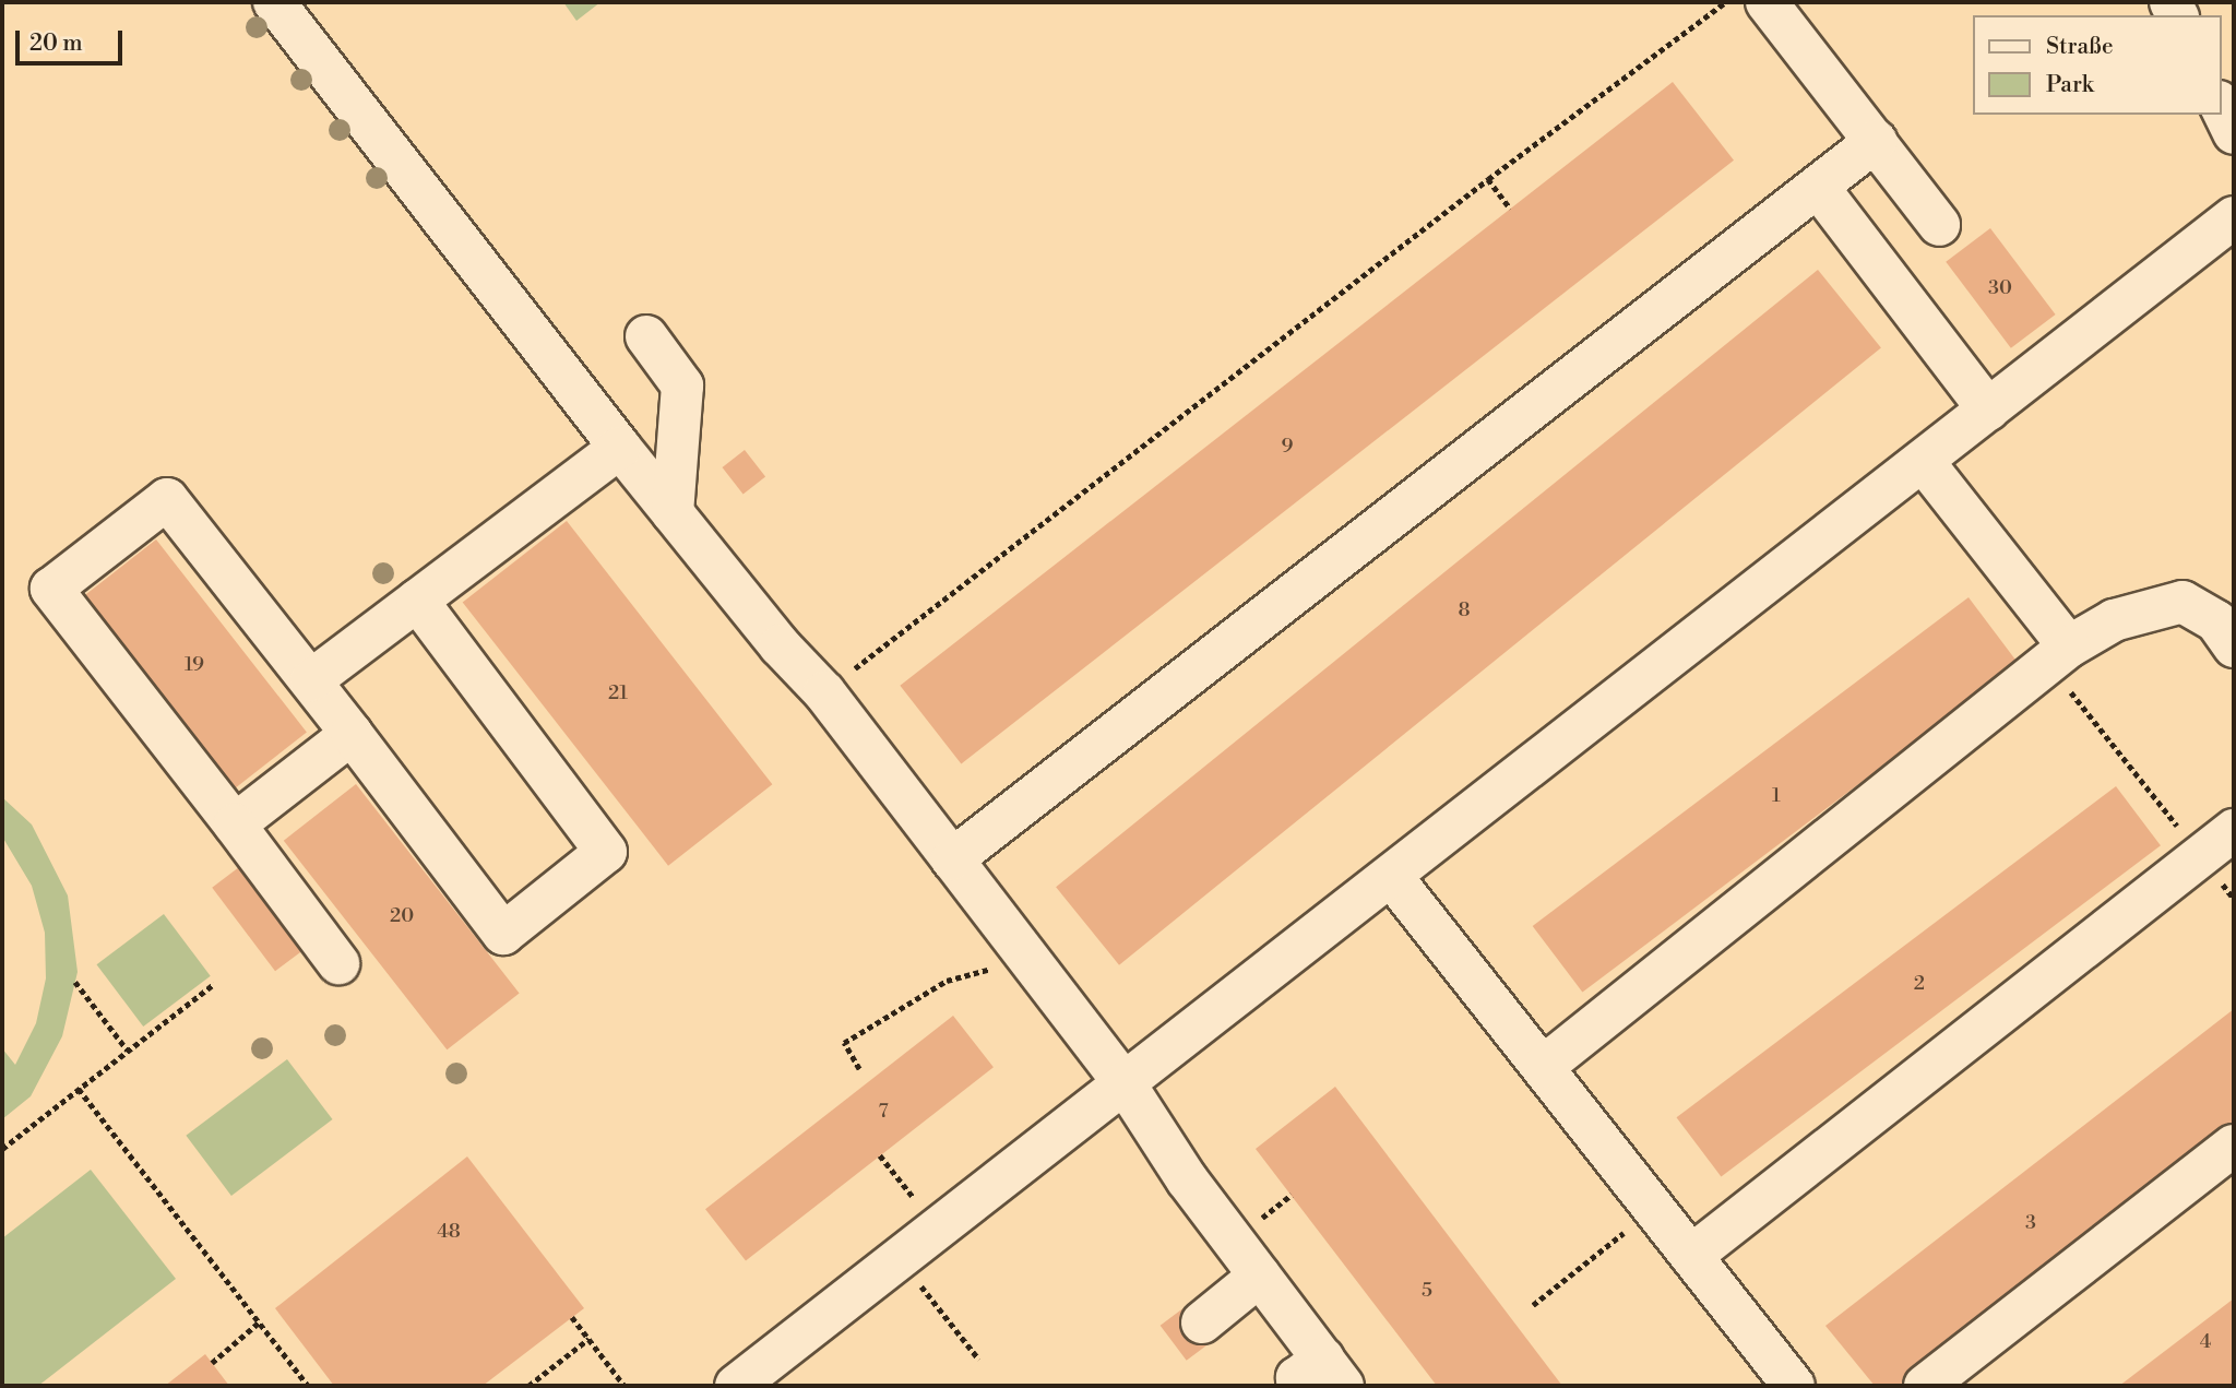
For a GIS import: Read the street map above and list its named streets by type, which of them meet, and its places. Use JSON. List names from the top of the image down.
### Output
{
  "house_numbers": [
    "30",
    "9",
    "8",
    "19",
    "21",
    "1",
    "20",
    "2",
    "7",
    "3",
    "48",
    "5",
    "4"
  ],
  "legend": ["Straße", "Park"],
  "scale_bar": "20 m"
}
